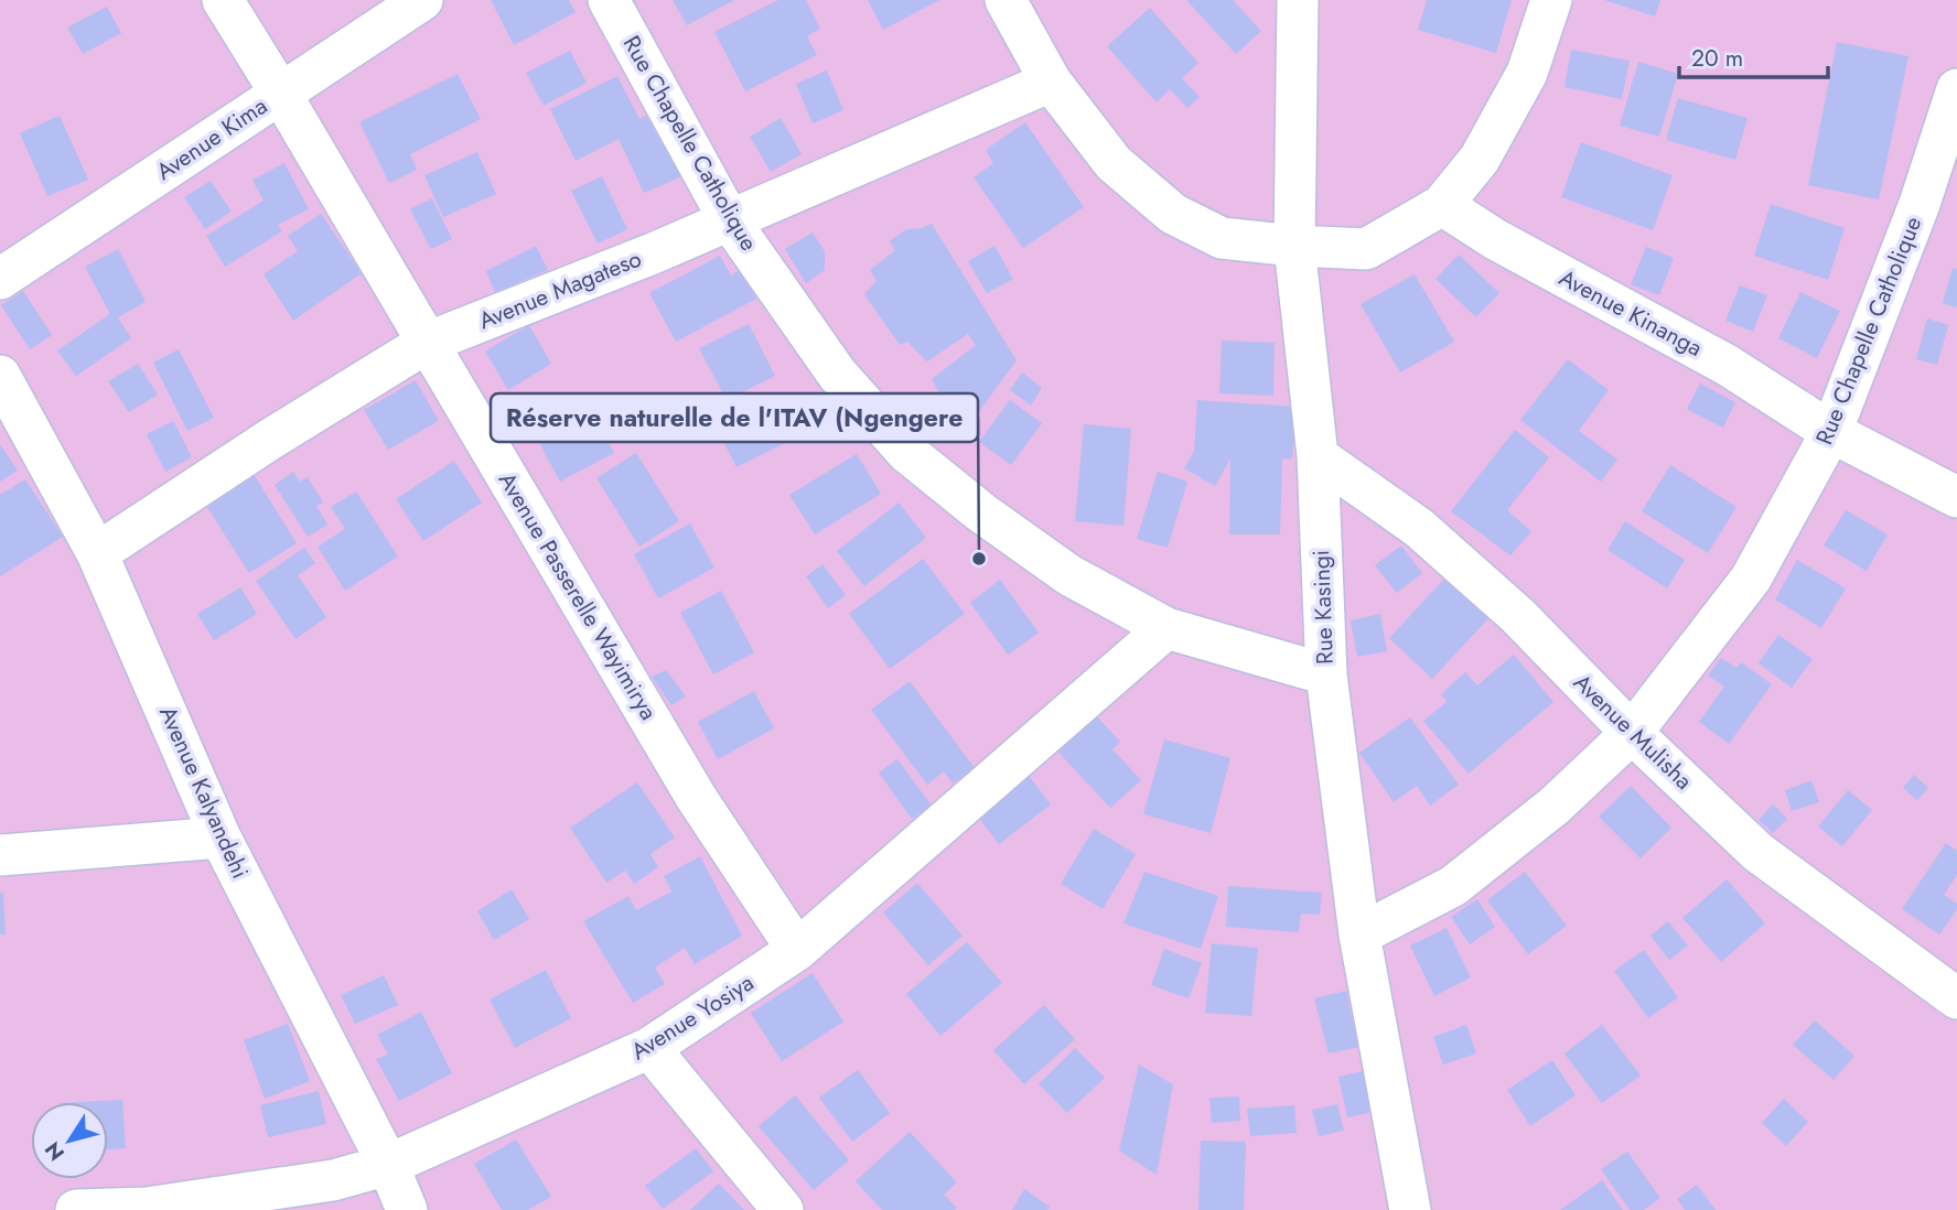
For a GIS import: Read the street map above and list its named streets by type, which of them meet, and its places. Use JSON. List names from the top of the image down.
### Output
{
  "streets": {
    "street": [
      "Avenue Kima",
      "Rue Chapelle Catholique",
      "Avenue Magateso",
      "Avenue Kinanga",
      "Avenue Passerelle Wayimirya",
      "Rue Kasingi",
      "Avenue Mulisha",
      "Avenue Kalyandehi",
      "Avenue Yosiya"
    ]
  },
  "crossings": [
    ["Avenue Kima", "Avenue Passerelle Wayimirya"],
    ["Rue Chapelle Catholique", "Avenue Magateso"],
    ["Rue Chapelle Catholique", "Avenue Kinanga"],
    ["Rue Chapelle Catholique", "Rue Kasingi"],
    ["Rue Chapelle Catholique", "Avenue Mulisha"],
    ["Rue Chapelle Catholique", "Avenue Yosiya"],
    ["Avenue Magateso", "Avenue Passerelle Wayimirya"],
    ["Avenue Magateso", "Avenue Kalyandehi"],
    ["Avenue Passerelle Wayimirya", "Avenue Yosiya"],
    ["Rue Kasingi", "Avenue Mulisha"],
    ["Avenue Kalyandehi", "Avenue Yosiya"]
  ],
  "places": ["Réserve naturelle de l'ITAV (Ngengere"],
  "scale_bar": "20 m",
  "north": "bottom left"
}
